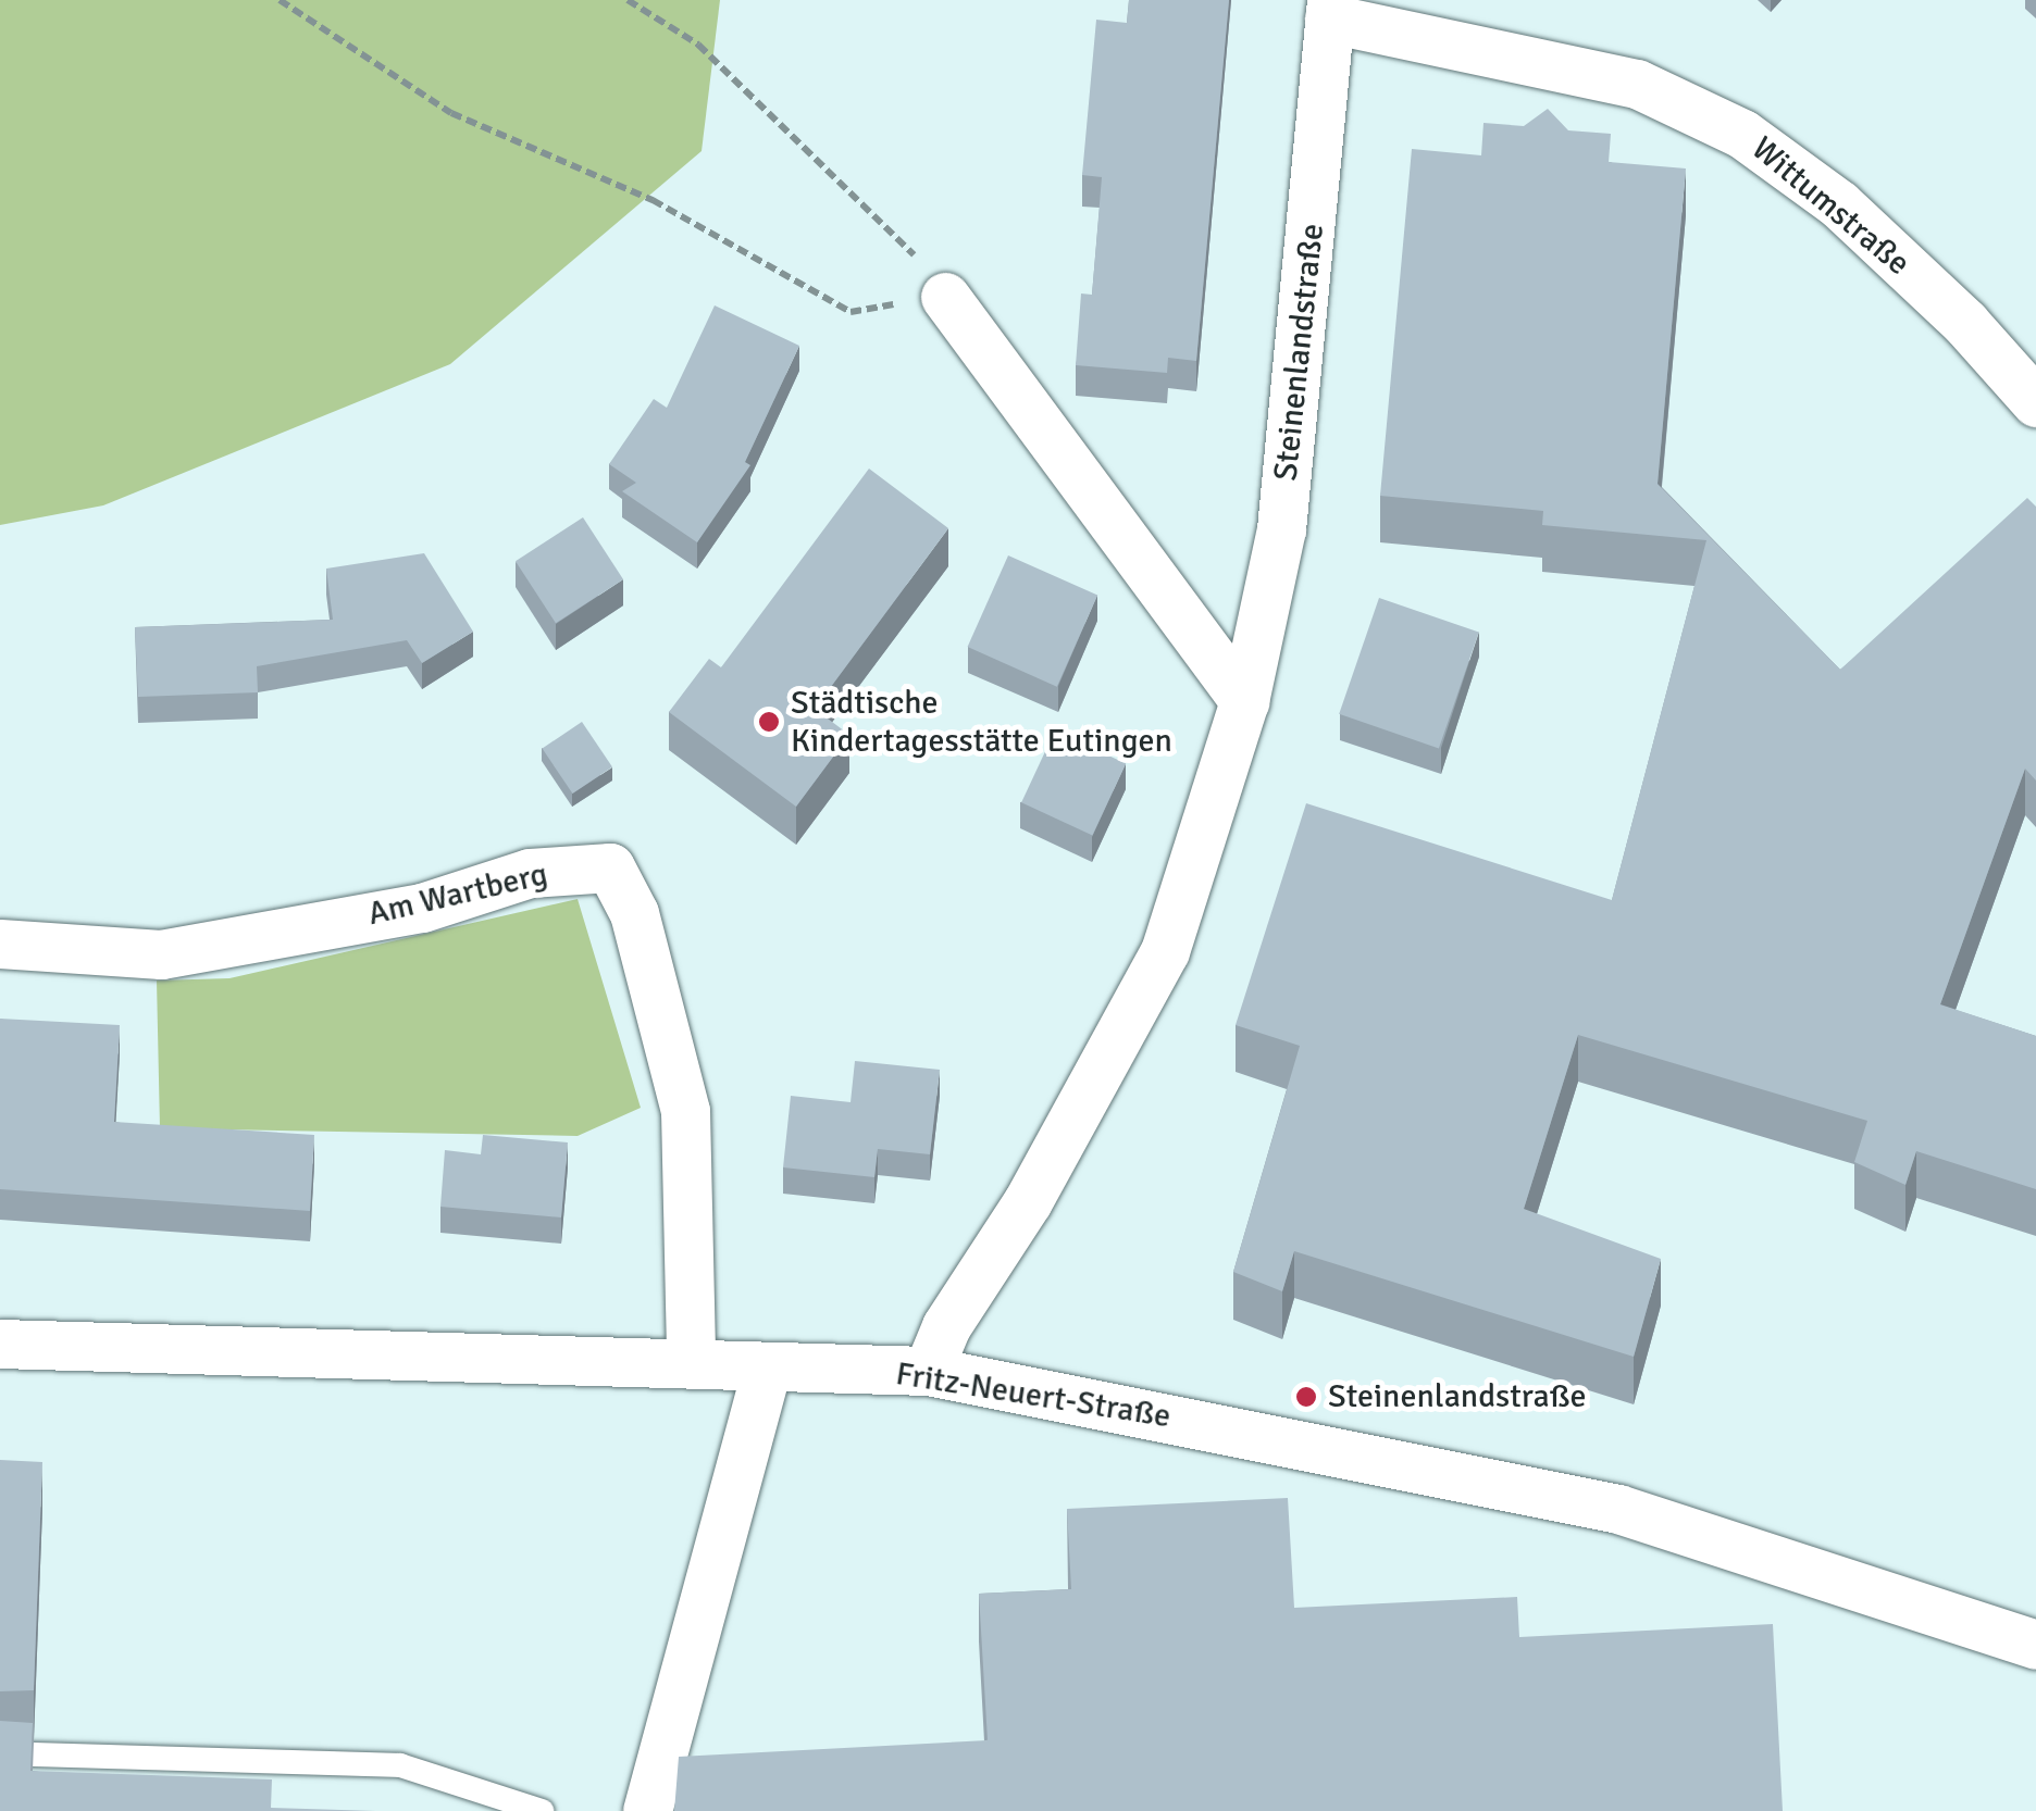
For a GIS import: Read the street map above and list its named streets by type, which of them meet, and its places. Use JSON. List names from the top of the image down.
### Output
{
  "streets": {
    "street": [
      "Wittumstraße",
      "Steinenlandstraße",
      "Am Wartberg",
      "Fritz-Neuert-Straße"
    ]
  },
  "crossings": [
    ["Wittumstraße", "Steinenlandstraße"],
    ["Steinenlandstraße", "Fritz-Neuert-Straße"],
    ["Am Wartberg", "Fritz-Neuert-Straße"]
  ],
  "places": ["Städtische Kindertagesstätte Eutingen", "Steinenlandstraße"]
}
